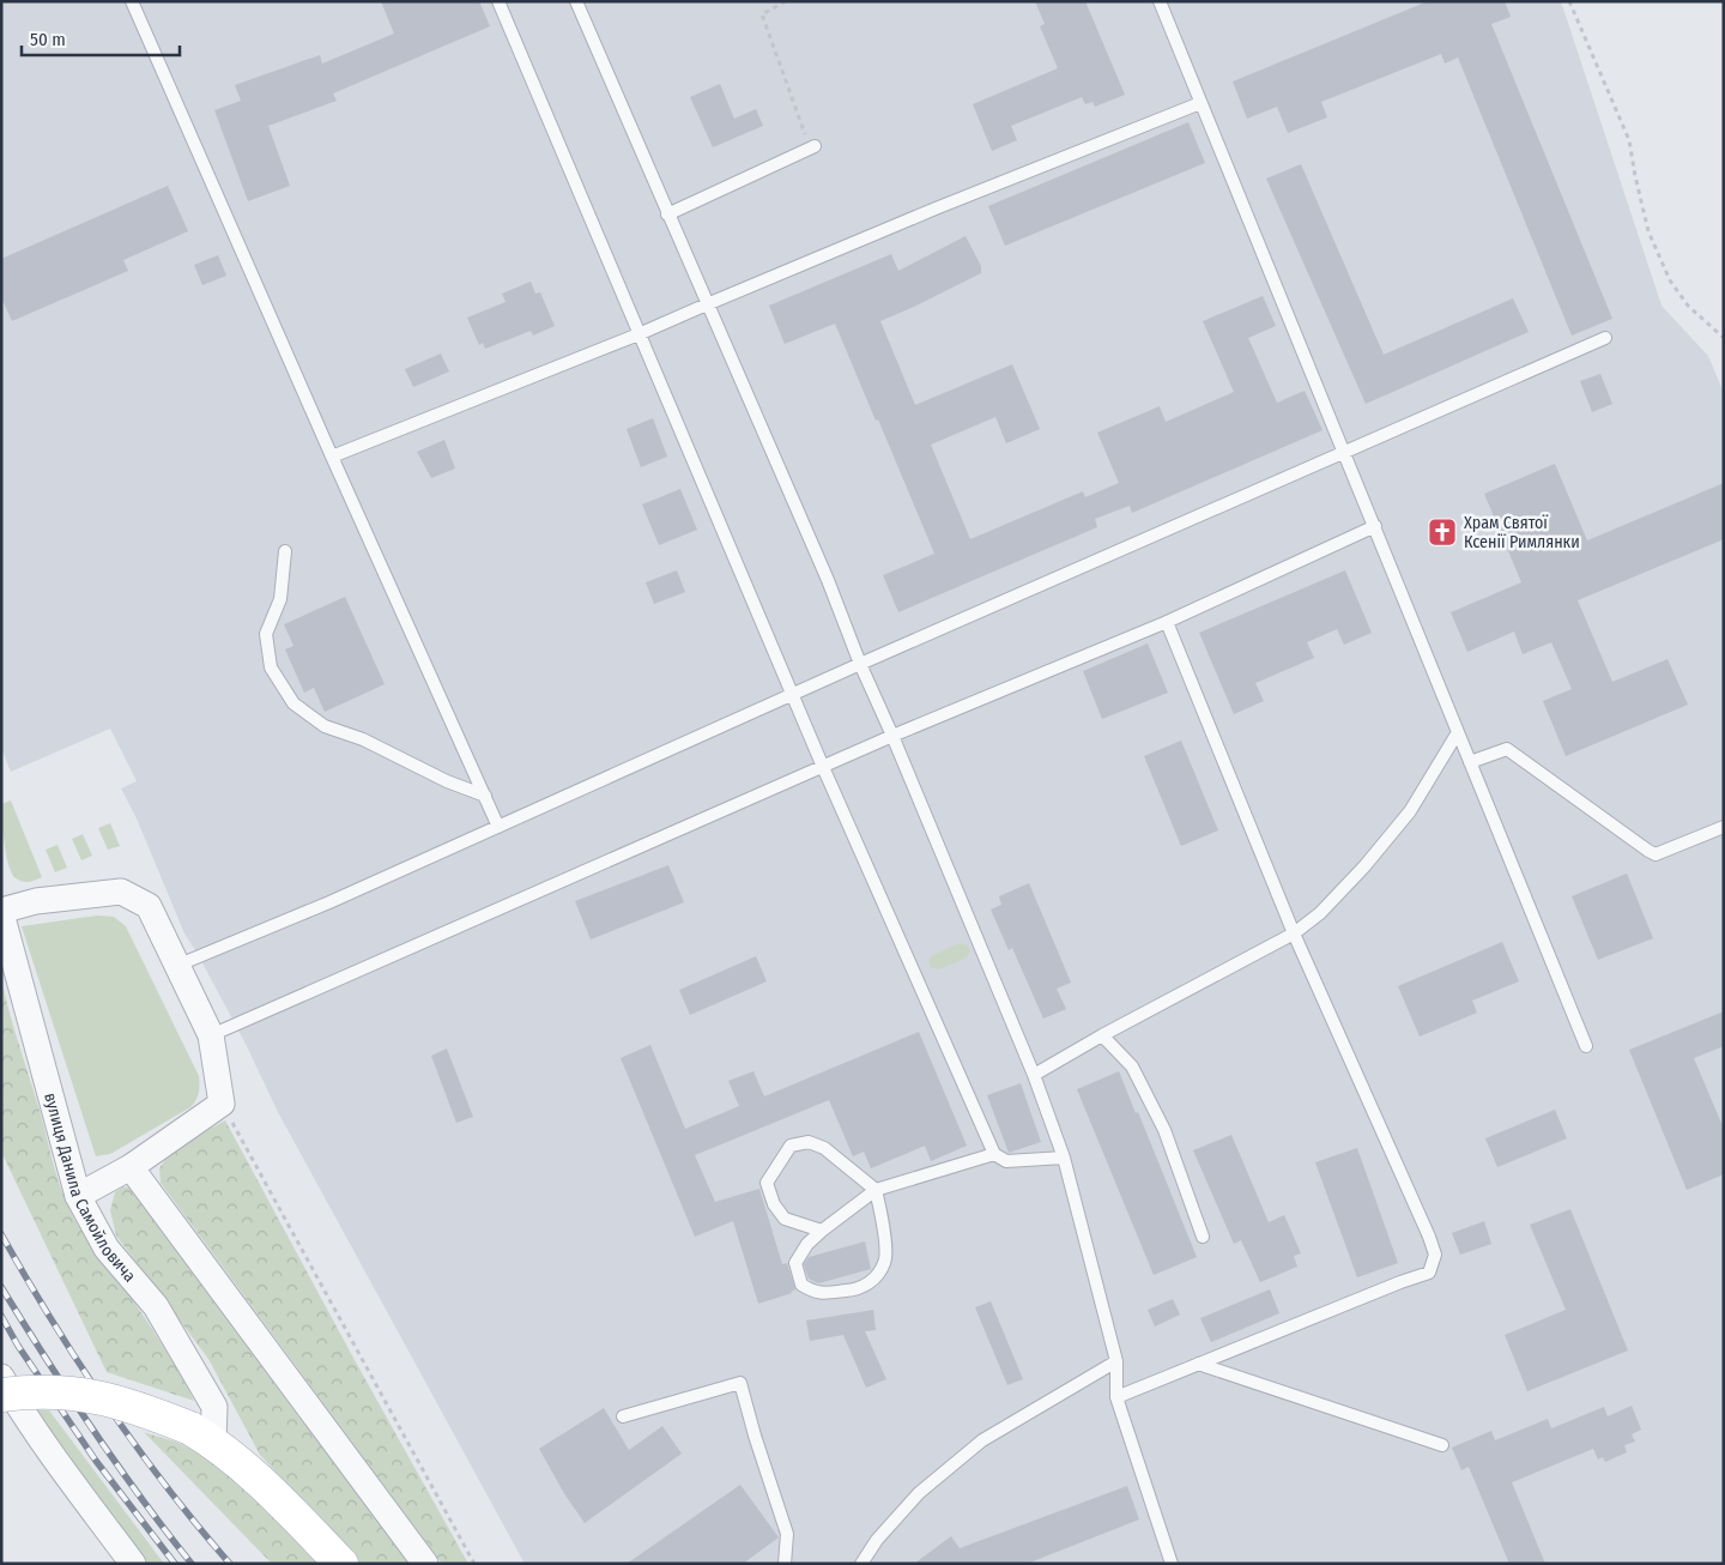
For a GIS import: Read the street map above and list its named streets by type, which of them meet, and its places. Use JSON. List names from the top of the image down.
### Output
{
  "streets": {
    "street": ["вулиця Данила Самойловича"]
  },
  "places": {
    "church": ["Храм Святої Ксенії Римлянки"]
  },
  "scale_bar": "50 m"
}
